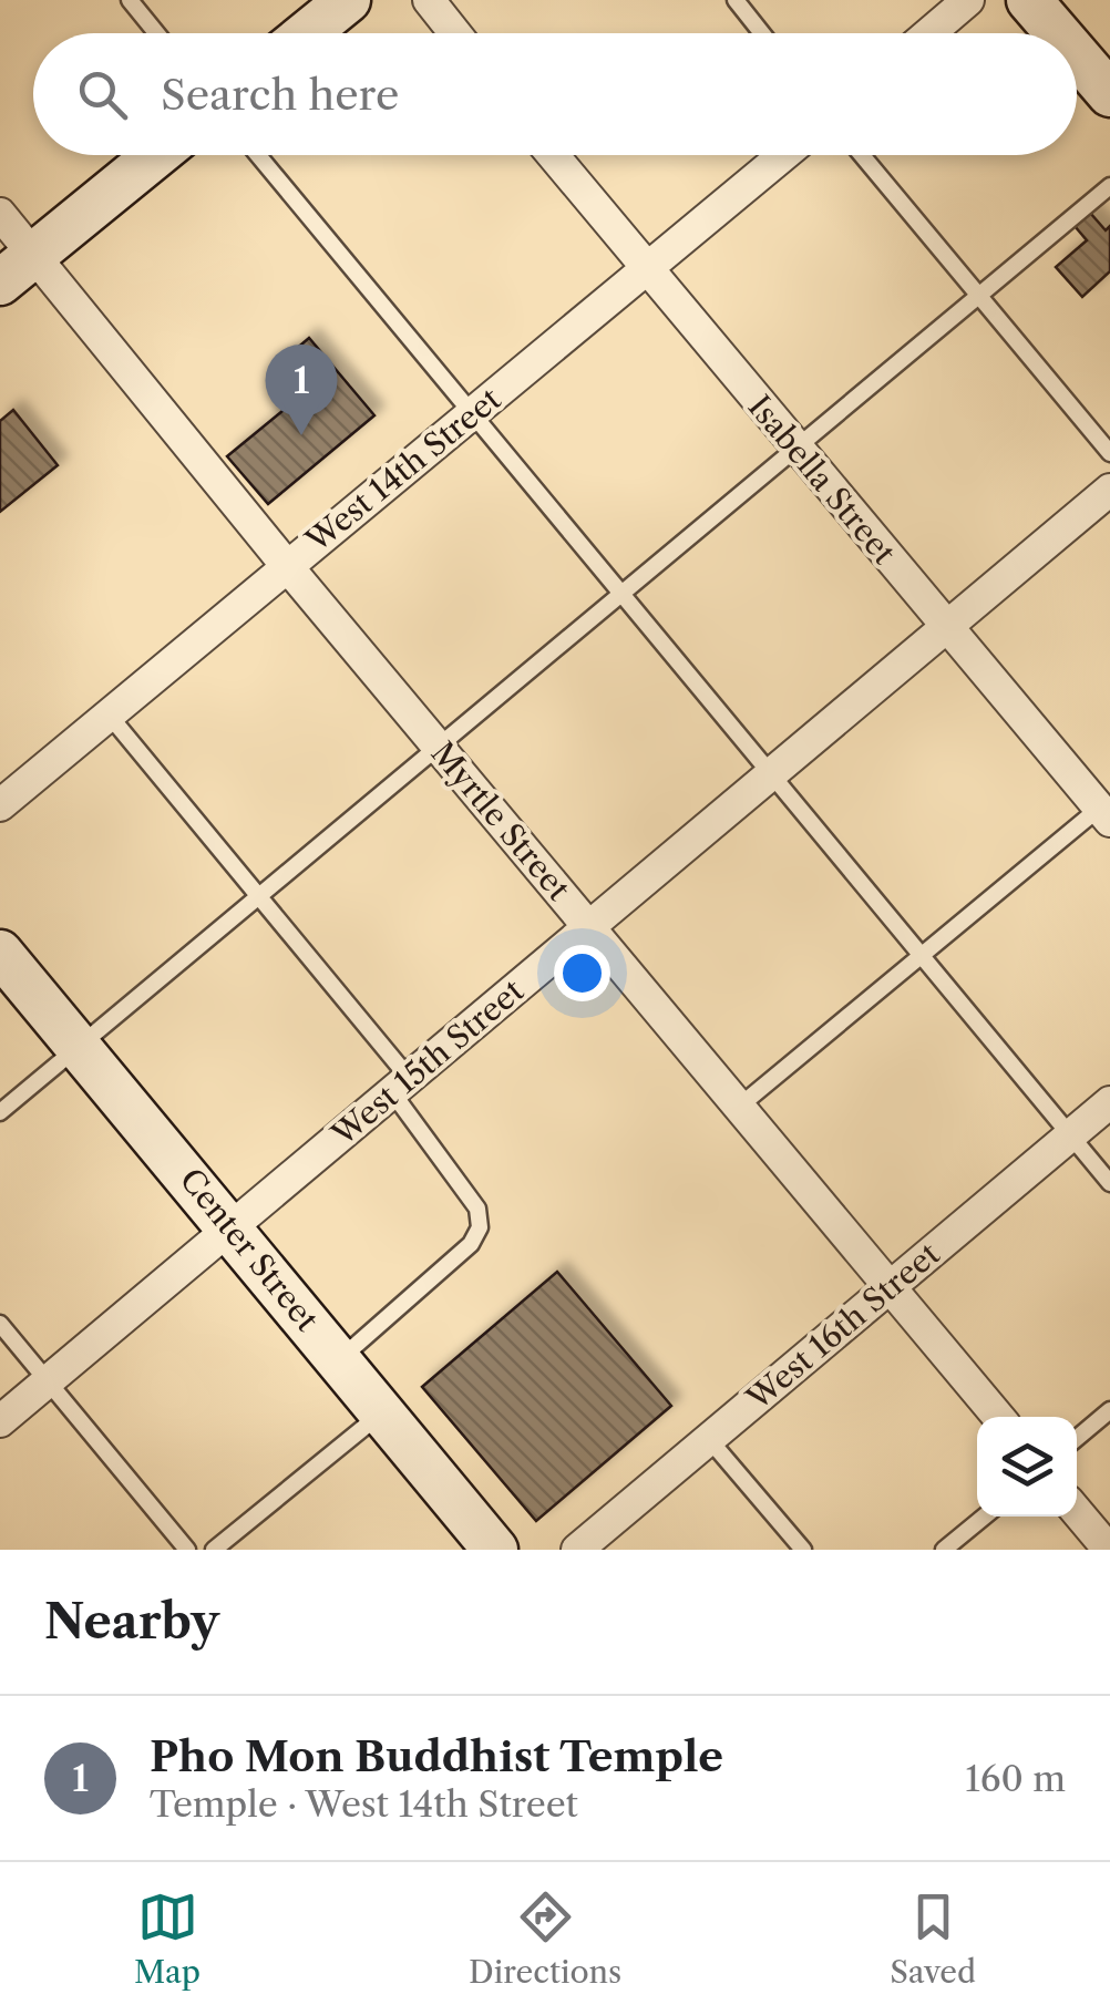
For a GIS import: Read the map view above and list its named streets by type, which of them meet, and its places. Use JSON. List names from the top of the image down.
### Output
{
  "streets": {
    "main road": ["Center Street"],
    "street": [
      "West 14th Street",
      "Isabella Street",
      "Myrtle Street",
      "West 15th Street",
      "West 16th Street"
    ]
  },
  "crossings": [
    ["West 14th Street", "Isabella Street"],
    ["West 14th Street", "Myrtle Street"],
    ["Isabella Street", "West 15th Street"],
    ["Myrtle Street", "West 15th Street"],
    ["Myrtle Street", "West 16th Street"],
    ["West 15th Street", "Center Street"]
  ],
  "page": {
    "search": "Search here",
    "pins": "1",
    "heading": "Nearby",
    "list": [
      {
        "mark": "1",
        "name": "Pho Mon Buddhist Temple",
        "note": "Temple · West 14th Street",
        "value": "160 m"
      }
    ],
    "nav": ["Map", "Directions", "Saved"]
  }
}
